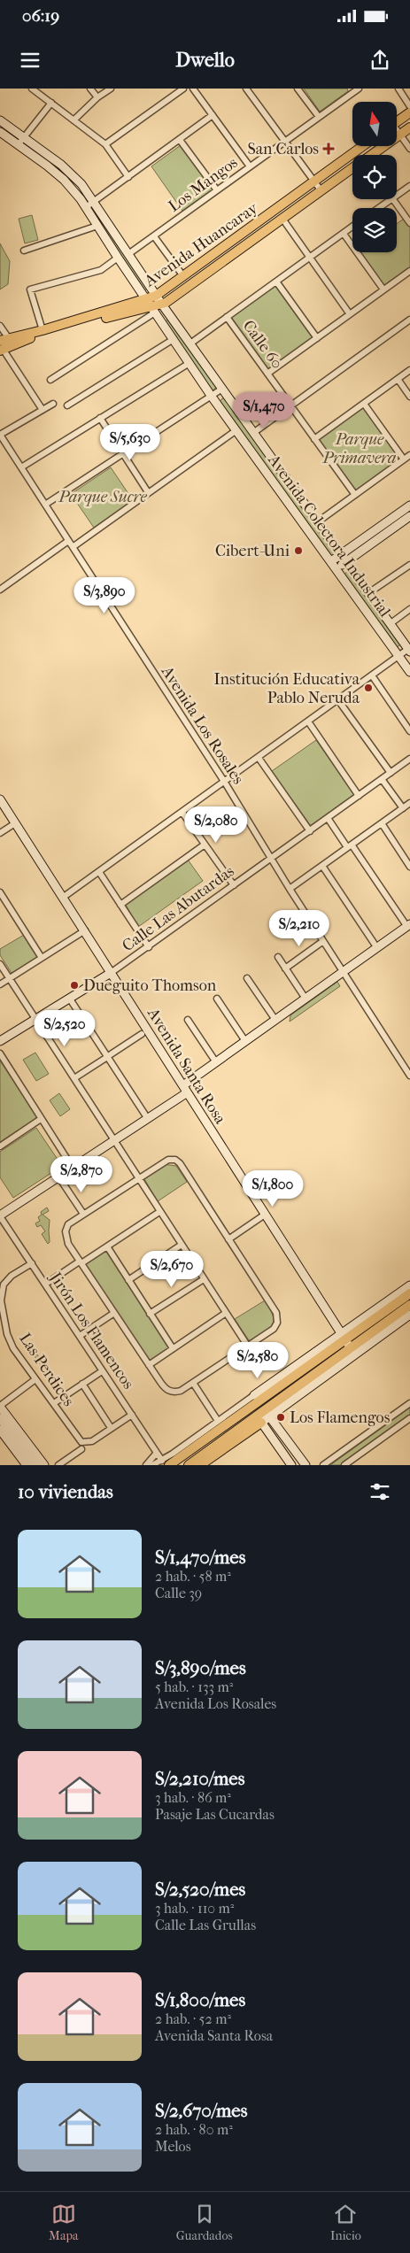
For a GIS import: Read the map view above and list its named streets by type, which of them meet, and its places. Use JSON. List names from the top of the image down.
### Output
{
  "streets": {
    "main road": [
      "Avenida Huancaray",
      "Avenida Colectora Industrial",
      "Calle Las Abutardas",
      "Avenida Santa Rosa"
    ],
    "street": [
      "Los Mangos",
      "Calle 60",
      "Avenida Los Rosales",
      "Jirón Los Flamencos",
      "Las Perdices"
    ]
  },
  "crossings": [
    ["Los Mangos", "Avenida Colectora Industrial"],
    ["Avenida Huancaray", "Avenida Colectora Industrial"],
    ["Avenida Los Rosales", "Calle Las Abutardas"],
    ["Calle Las Abutardas", "Avenida Santa Rosa"],
    ["Jirón Los Flamencos", "Las Perdices"]
  ],
  "parks": ["Parque Primavera", "Parque Sucre"],
  "places": {
    "health": ["San Carlos"],
    "other": [
      "Cibert-Uni",
      "Institución Educativa Pablo Neruda",
      "Dueguito Thomson",
      "Los Flamengos"
    ]
  },
  "north": "top",
  "page": {
    "status": "06:19",
    "header": "Dwello",
    "price": [
      "S/1,470",
      "S/5,630",
      "S/3,890",
      "S/2,080",
      "S/2,210",
      "S/2,520",
      "S/2,870",
      "S/1,800",
      "S/2,670",
      "S/2,580"
    ],
    "heading": "10 viviendas",
    "list": [
      {
        "name": "S/1,470/mes",
        "note": "2 hab. · 58 m² · Calle 39"
      },
      {
        "name": "S/3,890/mes",
        "note": "5 hab. · 133 m² · Avenida Los Rosales"
      },
      {
        "name": "S/2,210/mes",
        "note": "3 hab. · 86 m² · Pasaje Las Cucardas"
      },
      {
        "name": "S/2,520/mes",
        "note": "3 hab. · 110 m² · Calle Las Grullas"
      },
      {
        "name": "S/1,800/mes",
        "note": "2 hab. · 52 m² · Avenida Santa Rosa"
      },
      {
        "name": "S/2,670/mes",
        "note": "2 hab. · 80 m² · Melos"
      }
    ],
    "tabs": ["Mapa", "Guardados", "Inicio"]
  }
}
